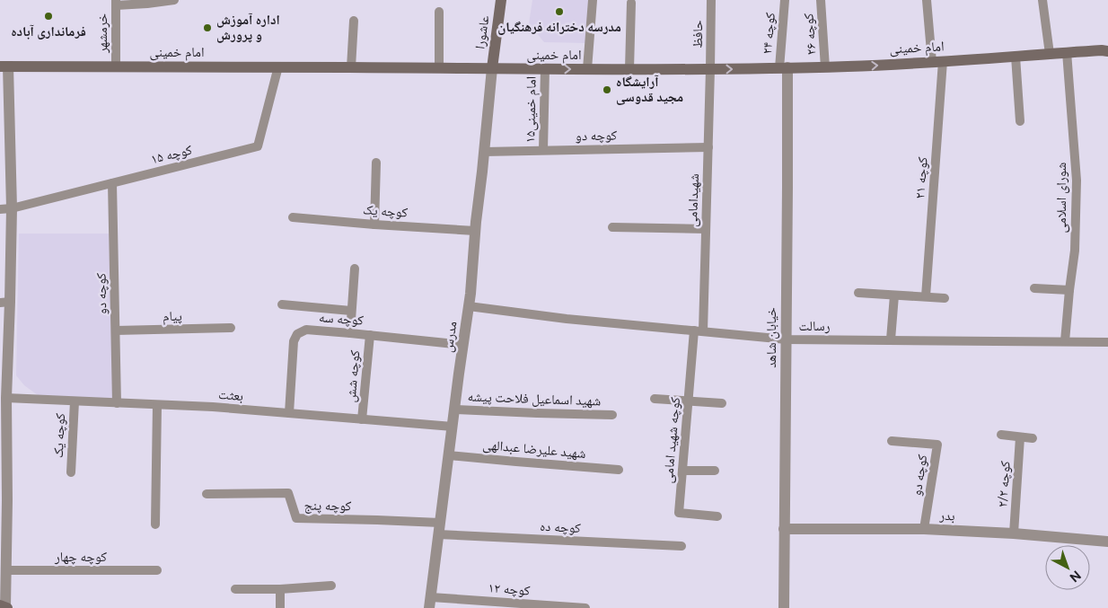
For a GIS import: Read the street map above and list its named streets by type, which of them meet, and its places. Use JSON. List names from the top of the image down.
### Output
{
  "streets": {
    "main road": ["عاشورا", "امام خمینی"],
    "street": [
      "خرمشهر",
      "کوچه ۲۴",
      "حافظ",
      "کوچه ۲۶",
      "امام خمینی۱۵",
      "کوچه دو",
      "کوچه ۱۵",
      "کوچه ۲۱",
      "شورای اسلامی",
      "شهیدامامی",
      "کوچه یک",
      "پیام",
      "کوچه سه",
      "رسالت",
      "مدرس",
      "خیابان شاهد",
      "کوچه شش",
      "بعثت",
      "شهید اسماعیل فلاحت پیشه",
      "کوچه شهید امامی",
      "شهید علیرضا عبدالهی",
      "کوچه ۲/۲",
      "کوچه پنج",
      "بدر",
      "کوچه ده",
      "کوچه چهار",
      "کوچه ۱۲"
    ]
  },
  "crossings": [
    ["عاشورا", "امام خمینی"],
    ["عاشورا", "مدرس"],
    ["خرمشهر", "امام خمینی"],
    ["کوچه ۲۴", "امام خمینی"],
    ["کوچه ۲۴", "خیابان شاهد"],
    ["حافظ", "امام خمینی"],
    ["حافظ", "شهیدامامی"],
    ["کوچه ۲۶", "امام خمینی"],
    ["امام خمینی", "امام خمینی۱۵"],
    ["امام خمینی", "کوچه ۱۵"],
    ["امام خمینی", "کوچه ۲۱"],
    ["امام خمینی", "شورای اسلامی"],
    ["امام خمینی", "شهیدامامی"],
    ["امام خمینی", "مدرس"],
    ["امام خمینی", "خیابان شاهد"],
    ["امام خمینی۱۵", "کوچه دو"],
    ["کوچه دو", "کوچه ۱۵"],
    ["کوچه دو", "شهیدامامی"],
    ["کوچه دو", "پیام"],
    ["کوچه دو", "مدرس"],
    ["کوچه دو", "بعثت"],
    ["کوچه دو", "بدر"],
    ["شورای اسلامی", "رسالت"],
    ["شهیدامامی", "رسالت"],
    ["شهیدامامی", "کوچه شهید امامی"],
    ["کوچه یک", "مدرس"],
    ["کوچه یک", "بعثت"],
    ["کوچه سه", "مدرس"],
    ["کوچه سه", "کوچه شش"],
    ["کوچه سه", "بعثت"],
    ["رسالت", "مدرس"],
    ["رسالت", "خیابان شاهد"],
    ["رسالت", "کوچه شهید امامی"],
    ["مدرس", "بعثت"],
    ["مدرس", "شهید اسماعیل فلاحت پیشه"],
    ["مدرس", "شهید علیرضا عبدالهی"],
    ["مدرس", "کوچه پنج"],
    ["مدرس", "کوچه ده"],
    ["مدرس", "کوچه ۱۲"],
    ["خیابان شاهد", "بدر"],
    ["کوچه شش", "بعثت"],
    ["کوچه ۲/۲", "بدر"]
  ],
  "places": [
    "مدرسه دخترانه فرهنگیان",
    "فرمانداری آباده",
    "اداره آموزش و پرورش",
    "آرایشگاه مجید قدوسی"
  ],
  "north": "bottom right"
}
